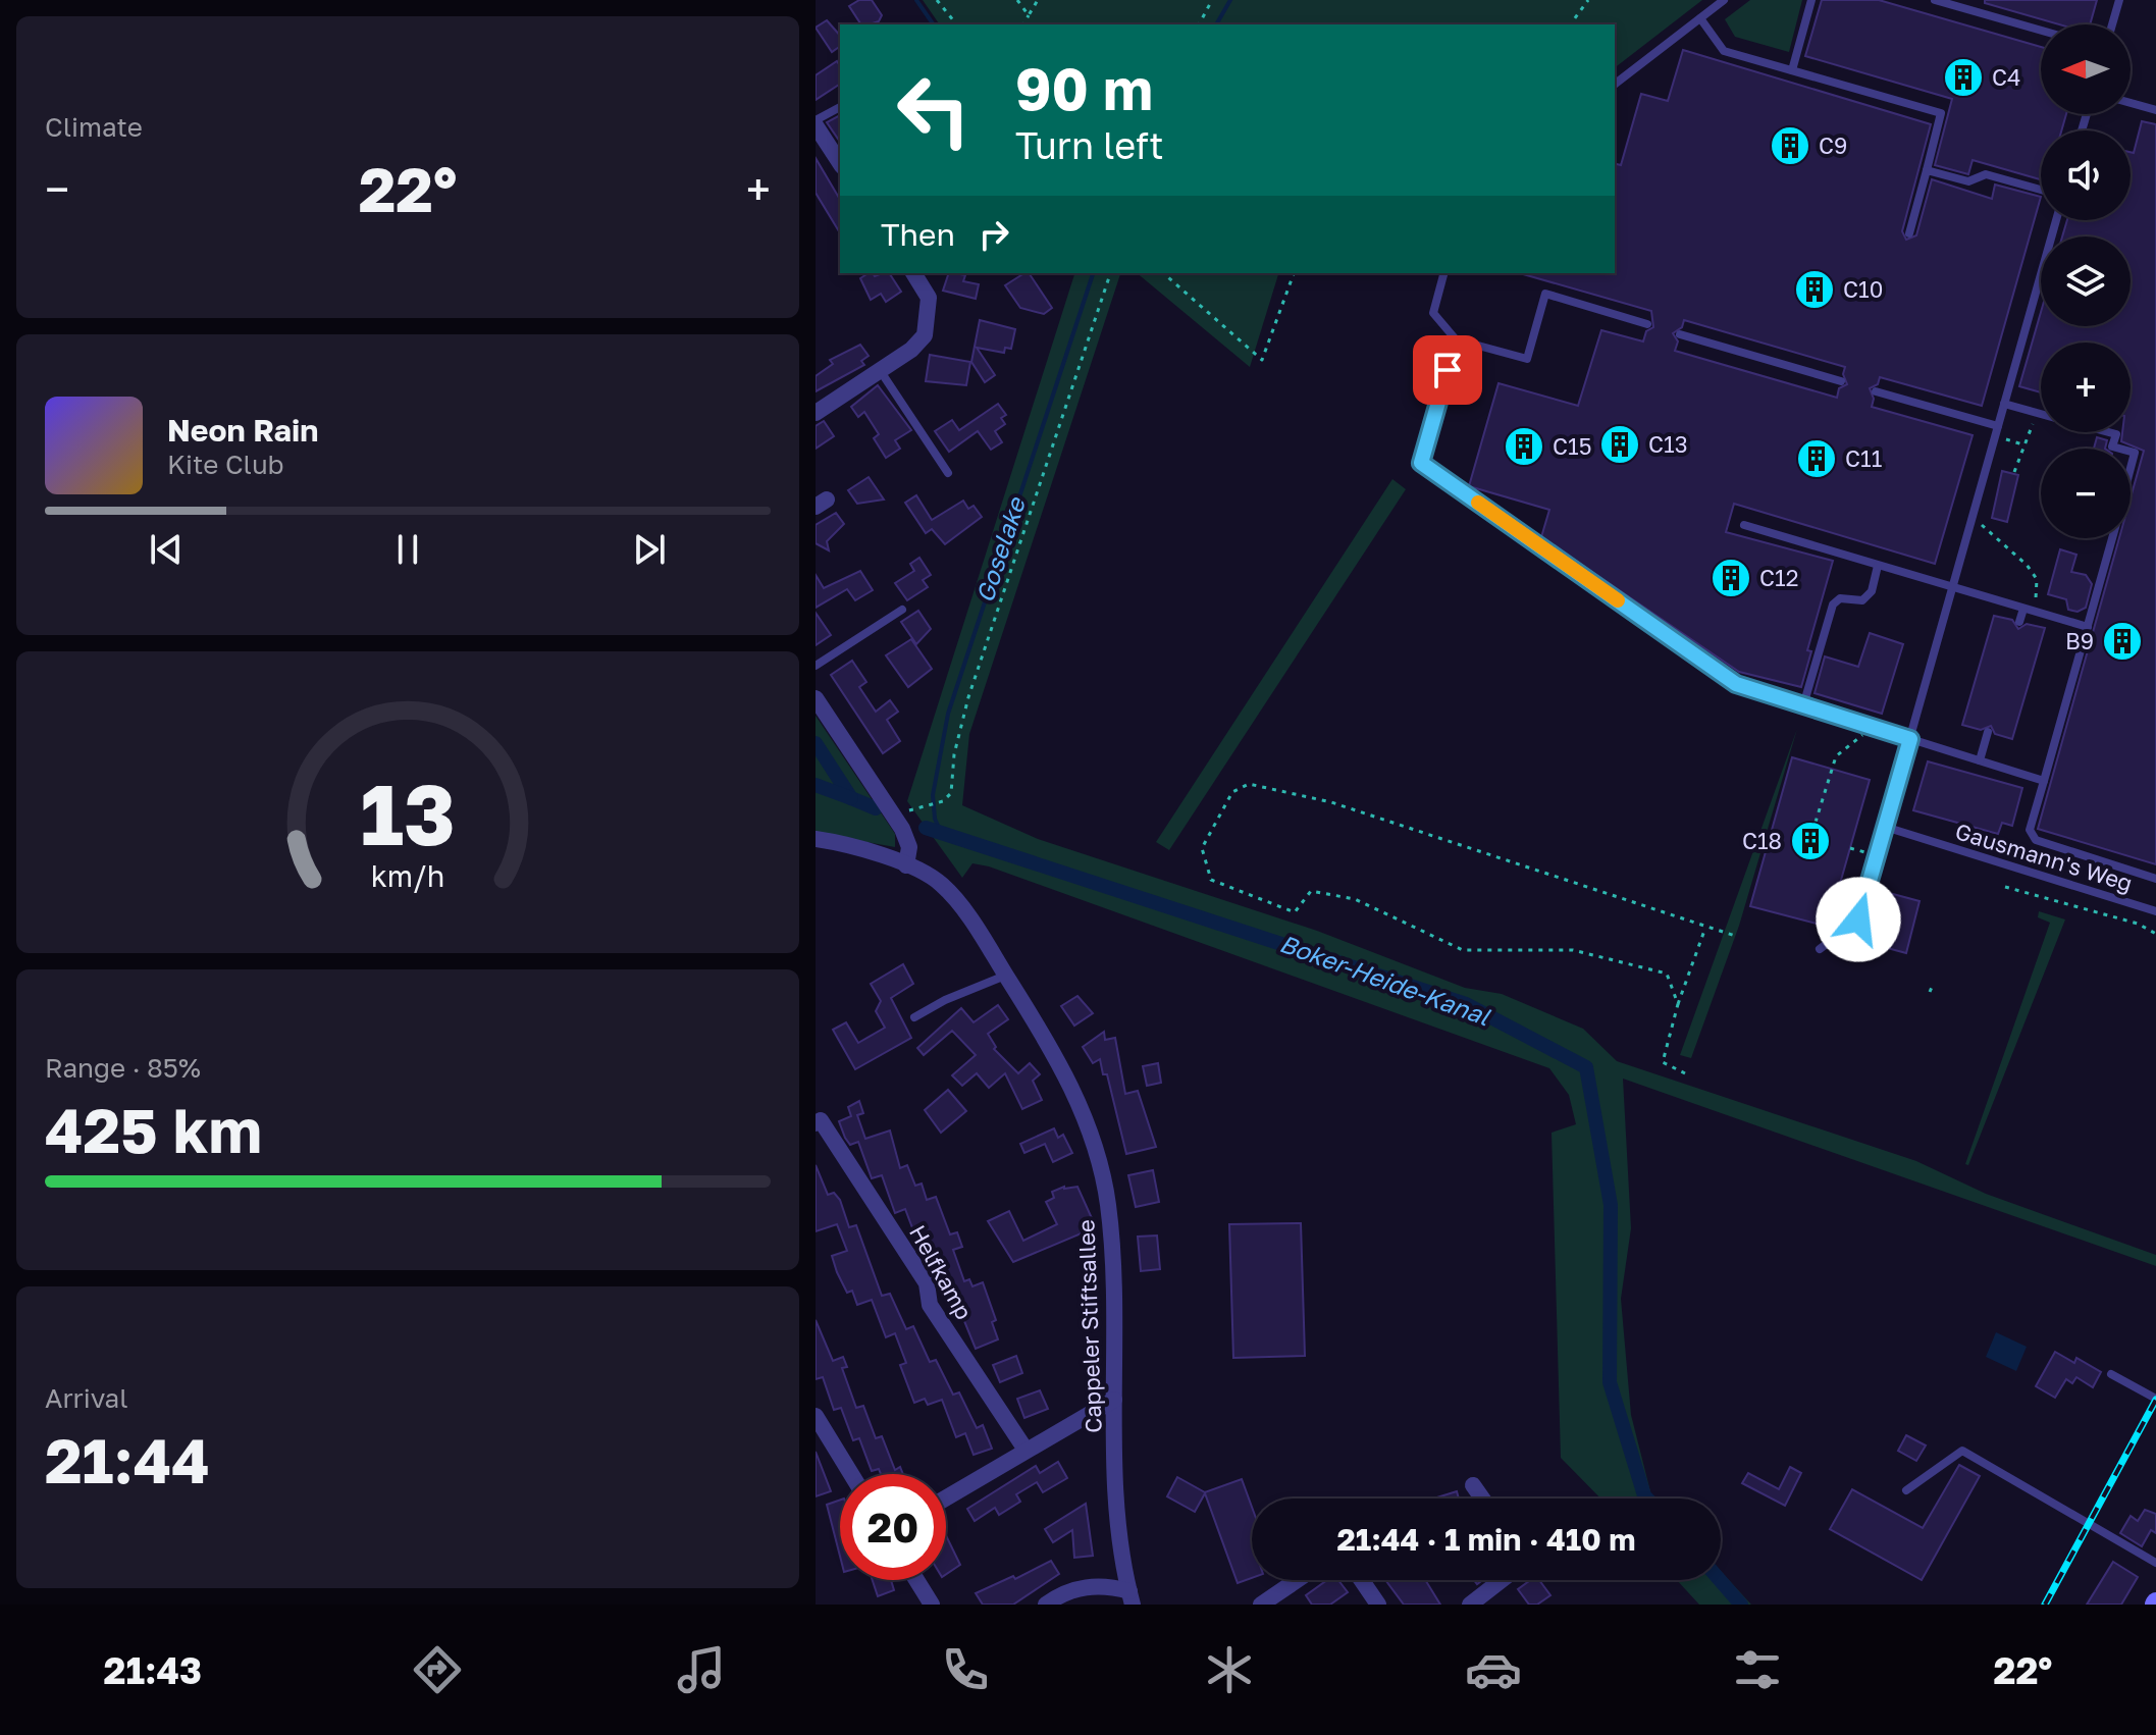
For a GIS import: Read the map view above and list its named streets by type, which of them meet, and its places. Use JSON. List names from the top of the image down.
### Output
{
  "streets": {
    "street": ["Helfkamp", "Cappeler Stiftsallee"],
    "lane": ["Gausmann's Weg"]
  },
  "water": ["Goselake", "Boker-Heide-Kanal"],
  "places": {
    "building": [
      "C4",
      "C9",
      "C10",
      "C13",
      "C15",
      "C11",
      "C12",
      "B9",
      "C18"
    ]
  },
  "north": "left",
  "page": {
    "tile": [
      "Climate",
      ["Range · 85%", "425 km"],
      ["Arrival", "21:44"]
    ],
    "map_buttons": ["+", "−"],
    "turn": ["90 m", "Turn left"],
    "heat": ["−", "22°", "+"],
    "then": "Then",
    "song": ["Neon Rain", "Kite Club"],
    "limit": "20",
    "trip": "21:44 · 1 min · 410 m",
    "tabs": ["21:43", "22°"],
    "gauge": ["13", "km/h"]
  }
}
